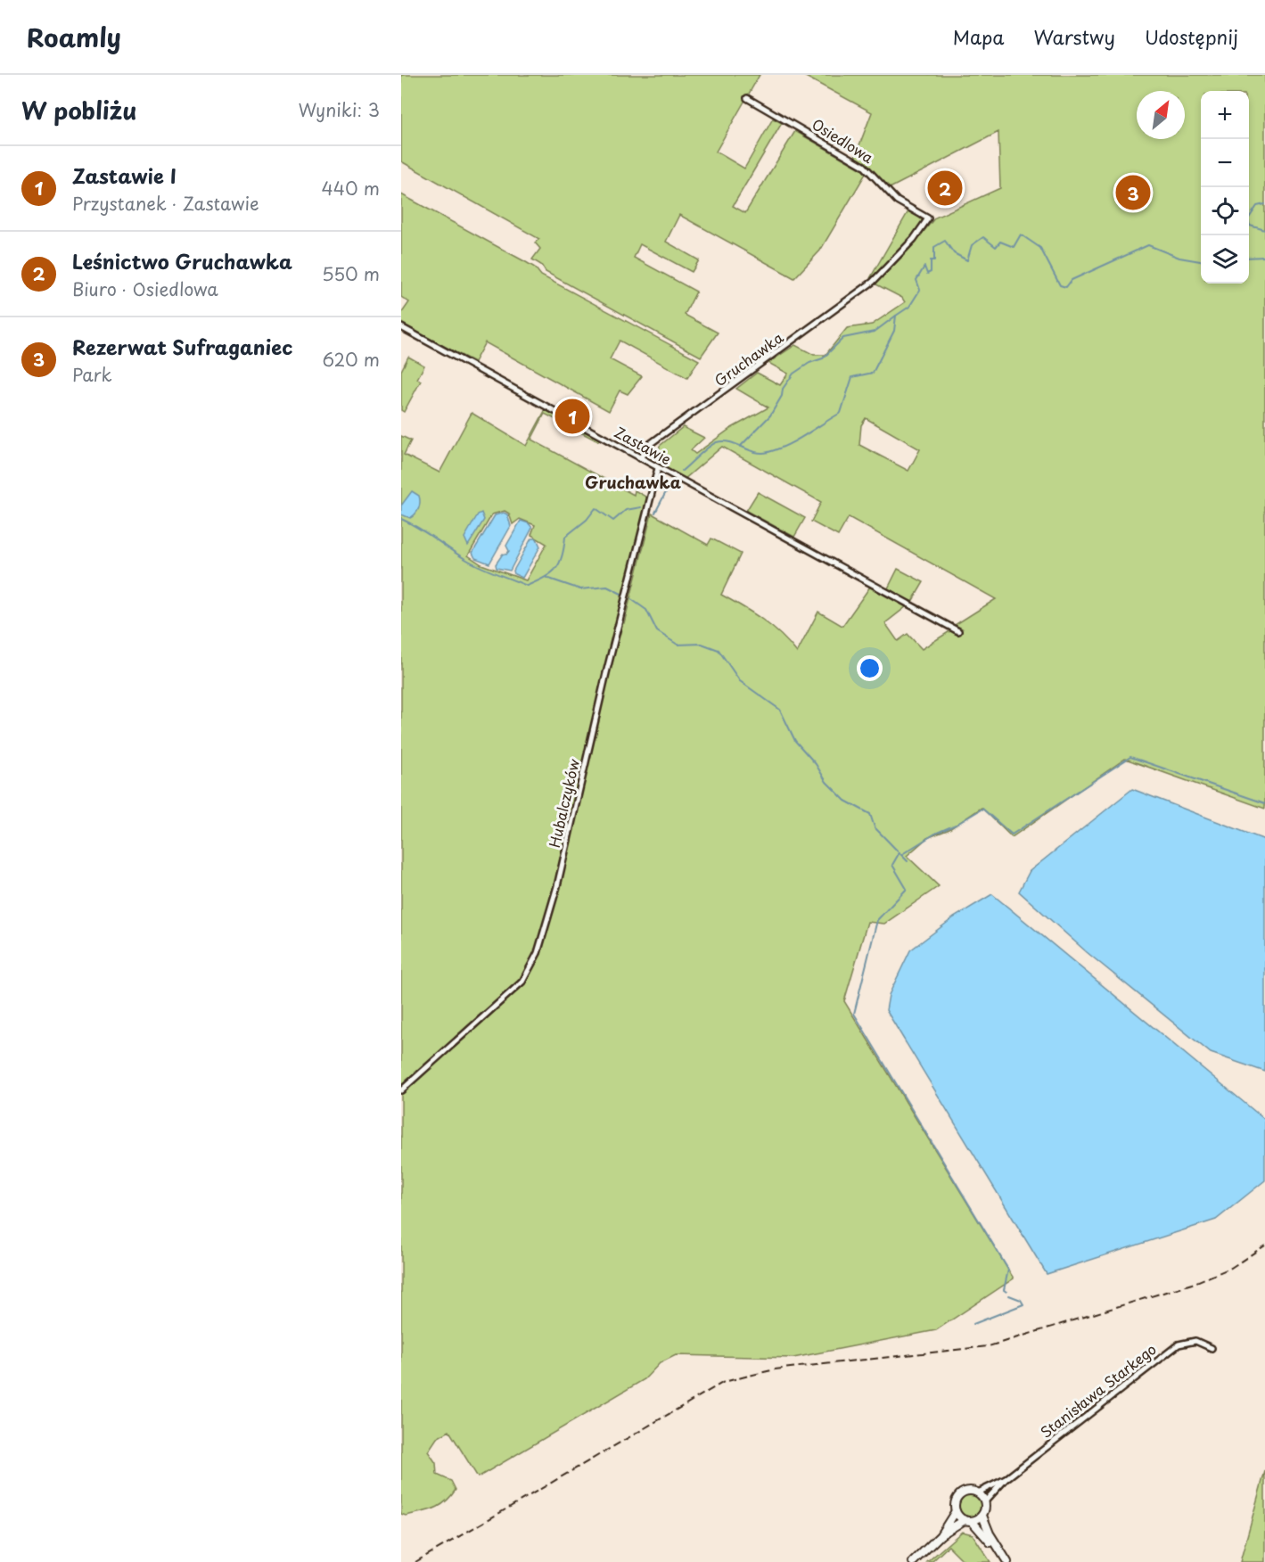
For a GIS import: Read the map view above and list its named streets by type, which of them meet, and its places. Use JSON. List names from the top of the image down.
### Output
{
  "streets": {
    "street": [
      "Osiedlowa",
      "Gruchawka",
      "Zastawie",
      "Hubalczyków",
      "Stanisława Starkego"
    ]
  },
  "crossings": [
    ["Osiedlowa", "Gruchawka"],
    ["Gruchawka", "Zastawie"],
    ["Zastawie", "Hubalczyków"]
  ],
  "districts": ["Gruchawka"],
  "north": "top right",
  "page": {
    "header": "Roamly",
    "nav": ["Mapa", "Warstwy", "Udostępnij"],
    "heading": ["W pobliżu", "Wyniki: 3"],
    "map_buttons": ["+", "−"],
    "list": [
      {
        "mark": "1",
        "name": "Zastawie I",
        "note": "Przystanek · Zastawie",
        "value": "440 m"
      },
      {
        "mark": "2",
        "name": "Leśnictwo Gruchawka",
        "note": "Biuro · Osiedlowa",
        "value": "550 m"
      },
      {
        "mark": "3",
        "name": "Rezerwat Sufraganiec",
        "note": "Park",
        "value": "620 m"
      }
    ],
    "pins": ["2", "3", "1"]
  }
}
